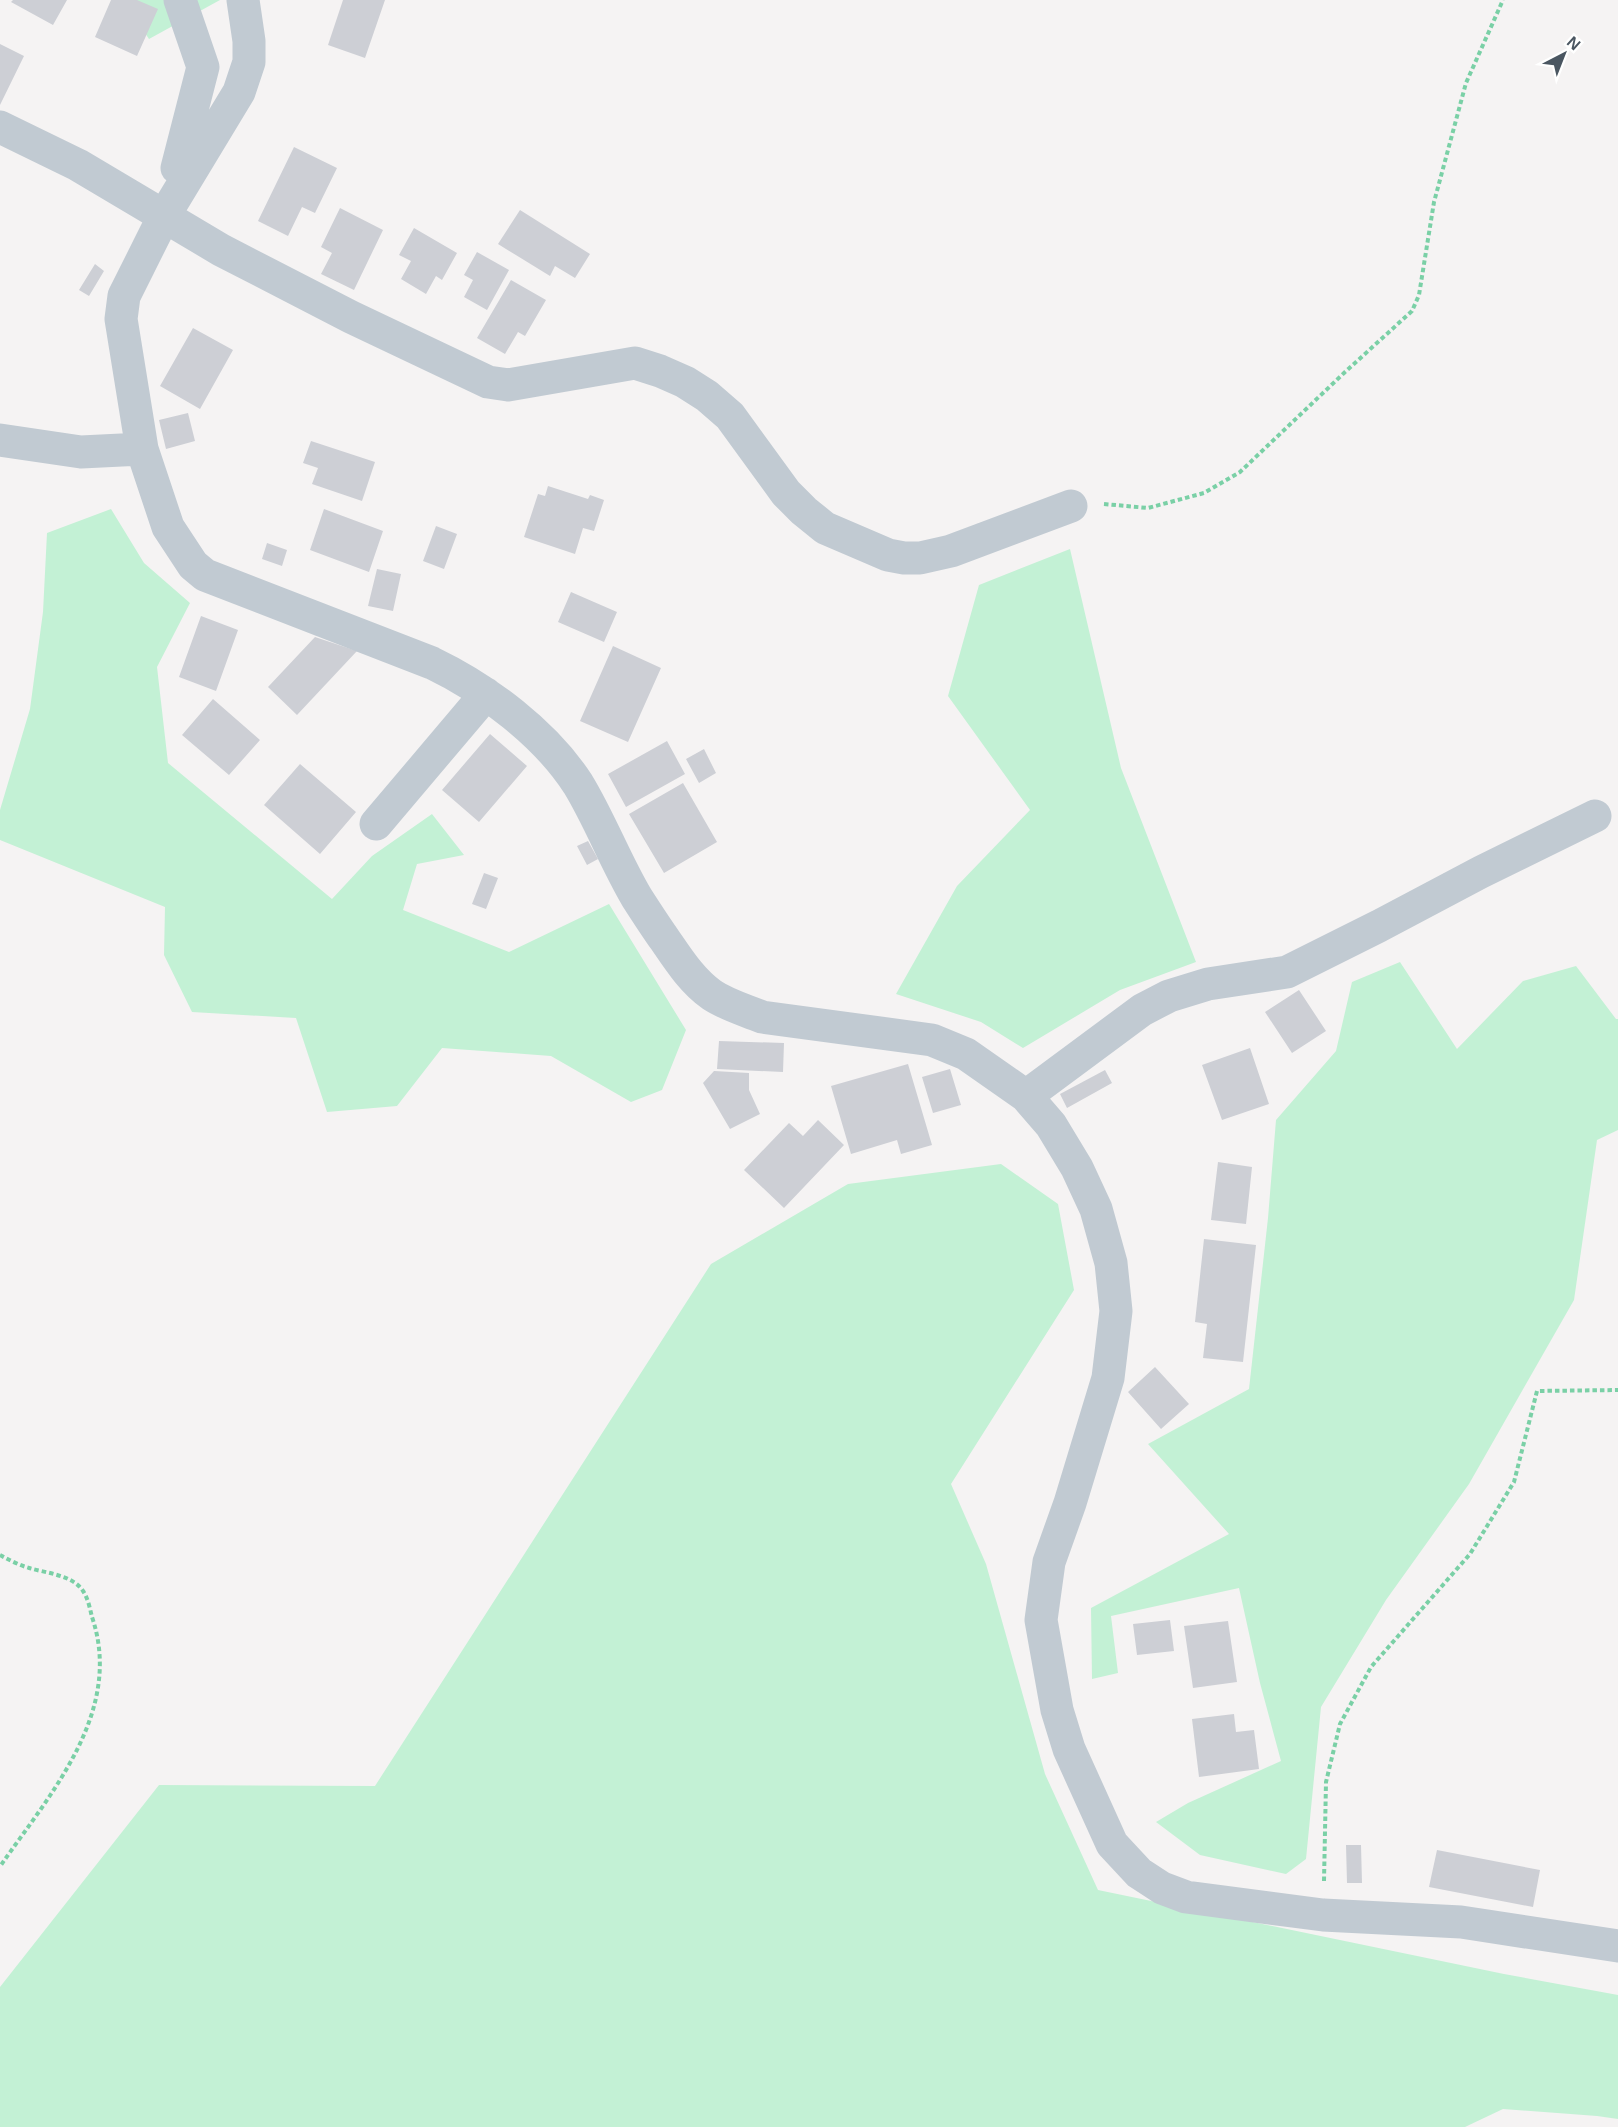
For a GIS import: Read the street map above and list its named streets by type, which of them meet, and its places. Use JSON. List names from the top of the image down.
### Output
{
  "north": "top right"
}
